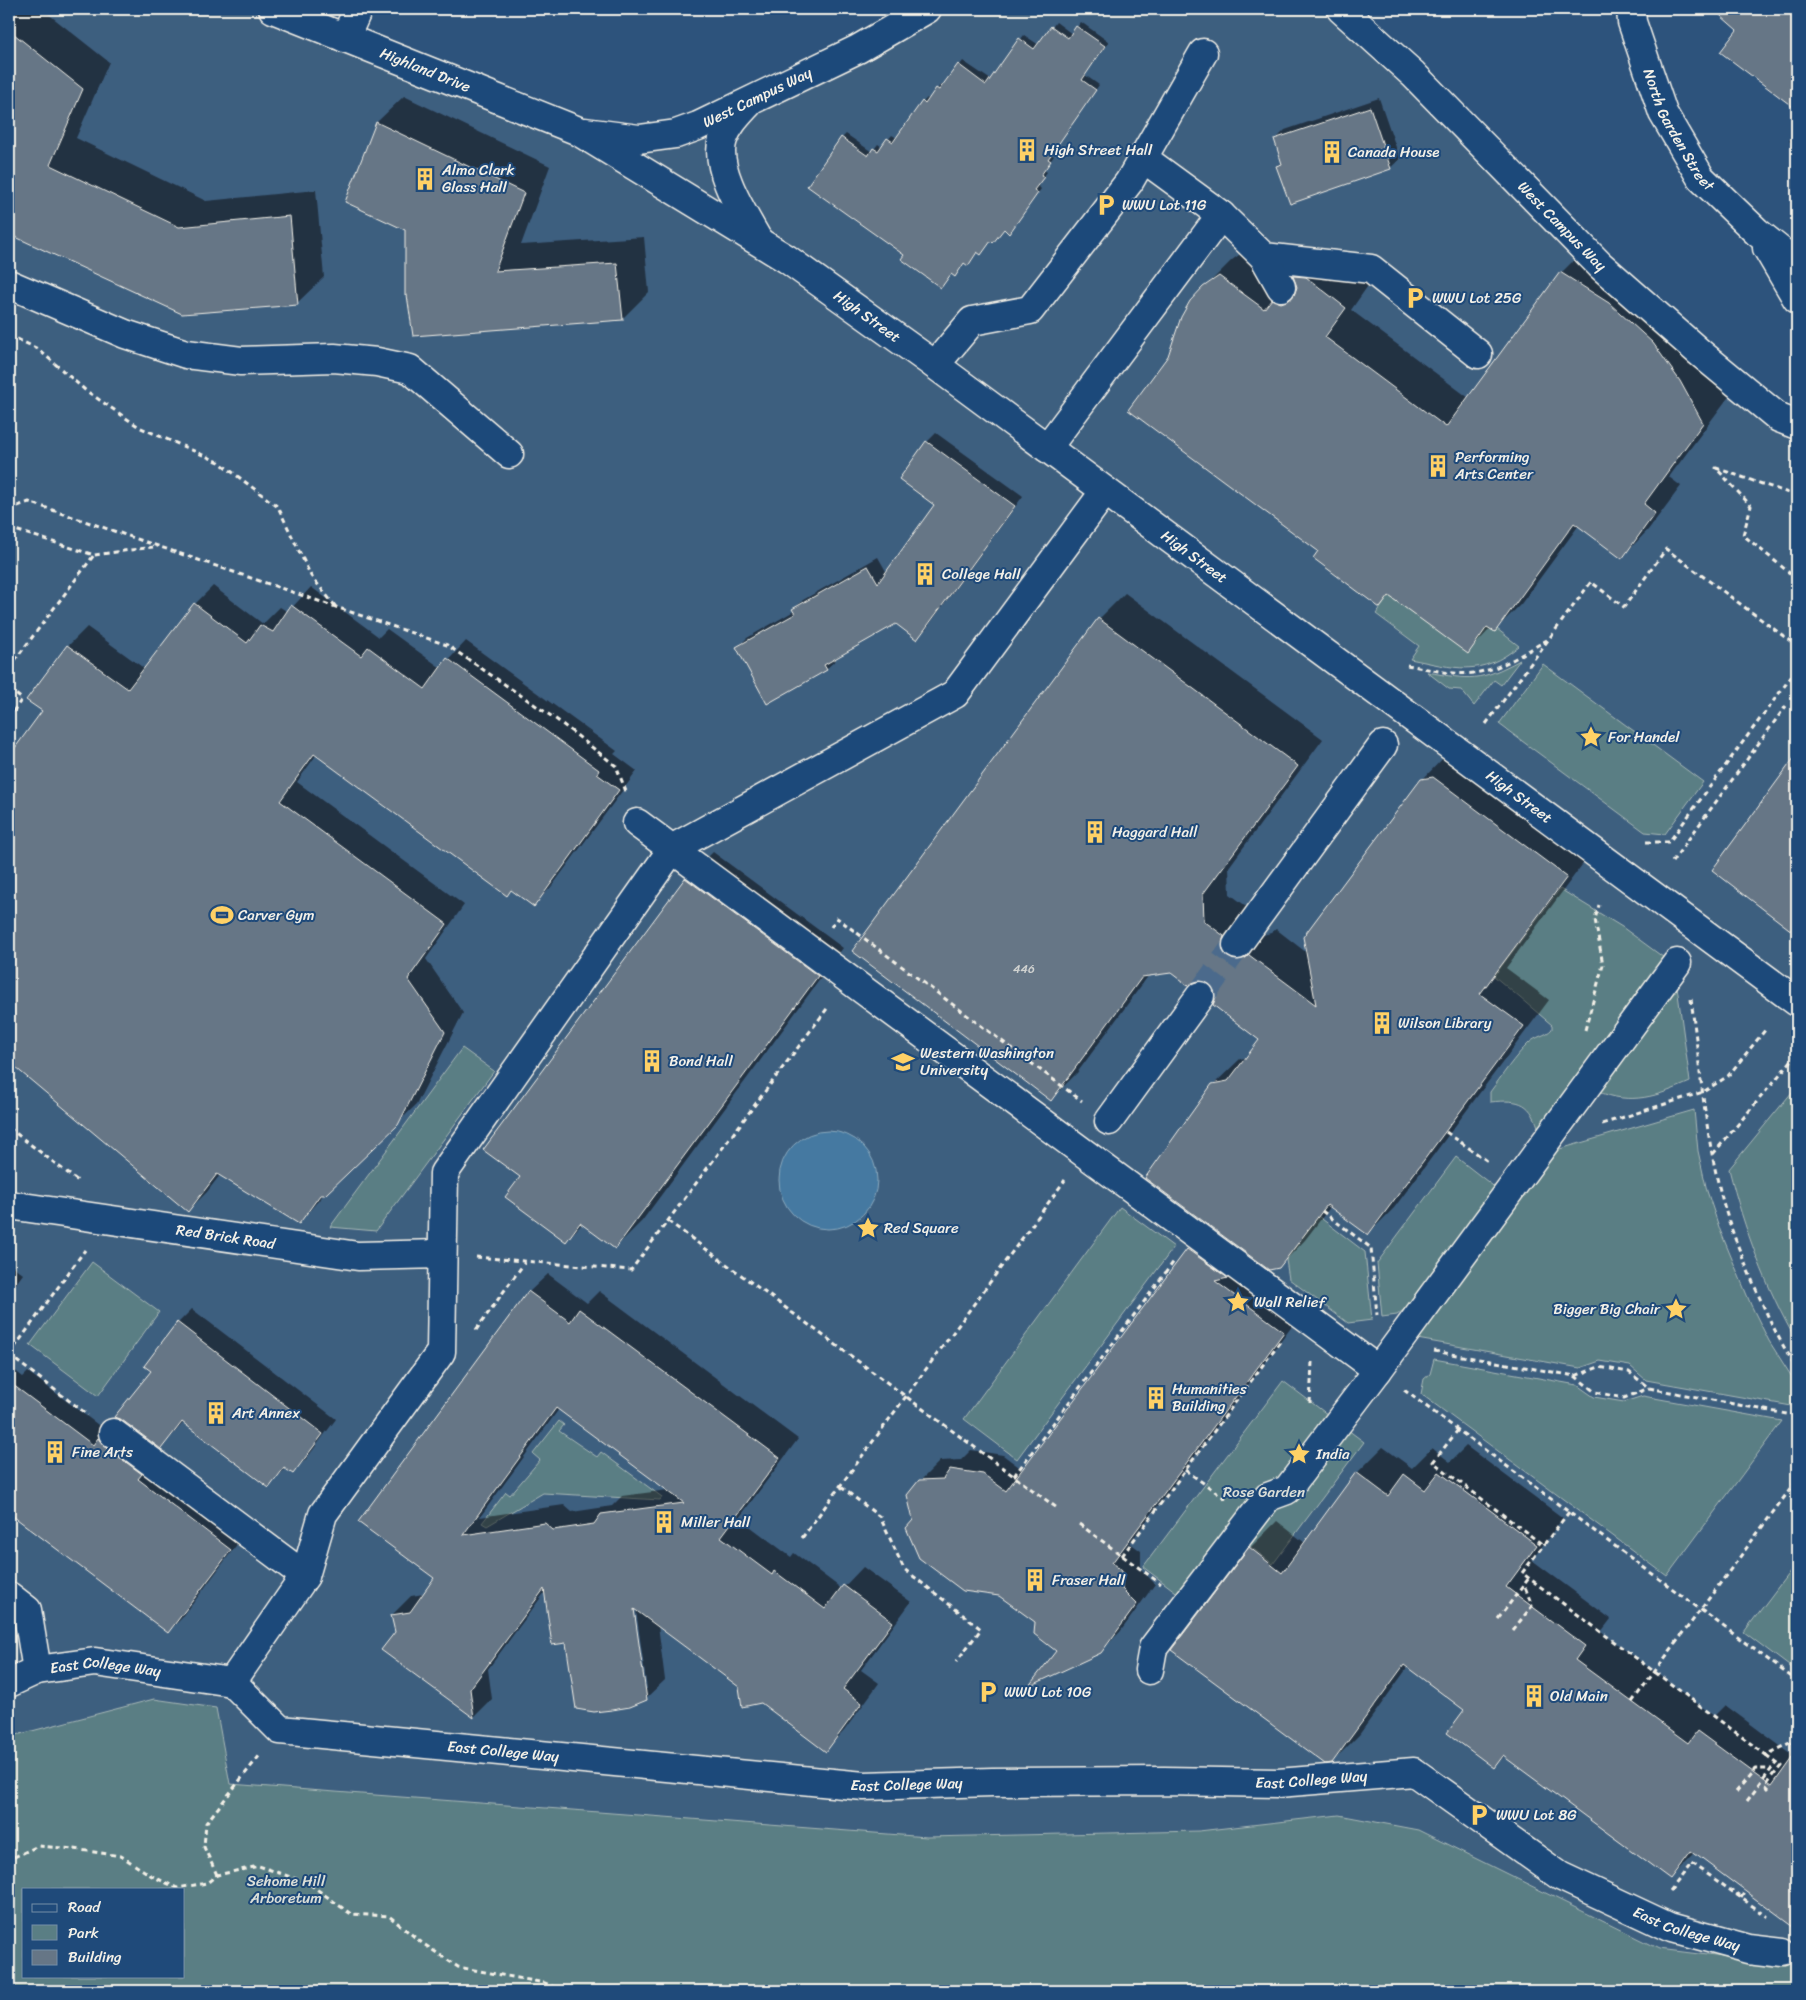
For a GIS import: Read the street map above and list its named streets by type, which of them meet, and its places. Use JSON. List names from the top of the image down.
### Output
{
  "streets": {
    "street": [
      "Highland Drive",
      "West Campus Way",
      "North Garden Street",
      "High Street",
      "Red Brick Road",
      "East College Way"
    ]
  },
  "crossings": [
    ["Highland Drive", "West Campus Way"],
    ["Highland Drive", "High Street"],
    ["West Campus Way", "High Street"]
  ],
  "parks": ["Rose Garden", "Sehome Hill Arboretum"],
  "places": {
    "building": [
      "High Street Hall",
      "Canada House",
      "Alma Clark Glass Hall",
      "Performing Arts Center",
      "College Hall",
      "Haggard Hall",
      "Wilson Library",
      "Bond Hall",
      "Humanities Building",
      "Art Annex",
      "Fine Arts",
      "Miller Hall",
      "Fraser Hall",
      "Old Main"
    ],
    "parking": [
      "WWU Lot 11G",
      "WWU Lot 25G",
      "WWU Lot 10G",
      "WWU Lot 8G"
    ],
    "place": [
      "For Handel",
      "Red Square",
      "Wall Relief",
      "Bigger Big Chair",
      "India"
    ],
    "sports": ["Carver Gym"],
    "school or university": ["Western Washington University"]
  },
  "house_numbers": ["446"],
  "legend": ["Road", "Park", "Building"]
}
